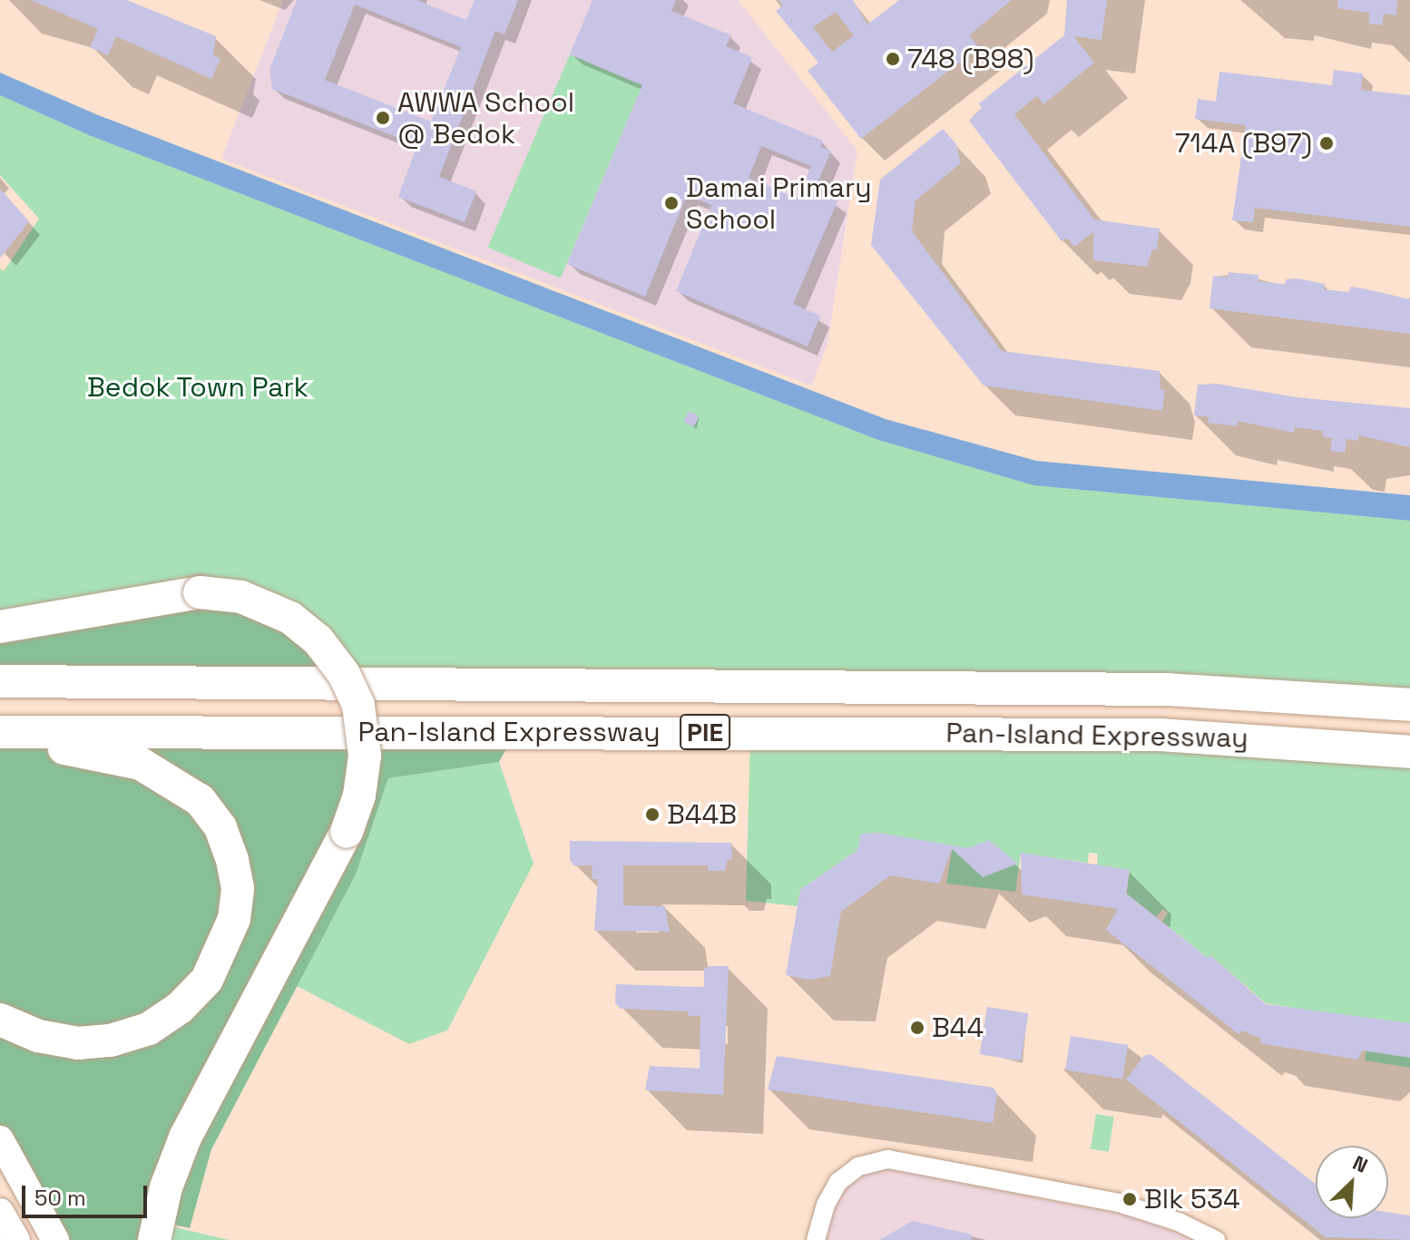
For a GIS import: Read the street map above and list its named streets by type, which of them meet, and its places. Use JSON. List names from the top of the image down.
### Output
{
  "streets": {
    "highway": ["Pan-Island Expressway", "PIE"]
  },
  "parks": ["Bedok Town Park"],
  "places": [
    "748 (B98)",
    "AWWA School @ Bedok",
    "714A (B97)",
    "Damai Primary School",
    "B44B",
    "B44",
    "Blk 534"
  ],
  "scale_bar": "50 m",
  "north": "top right"
}
